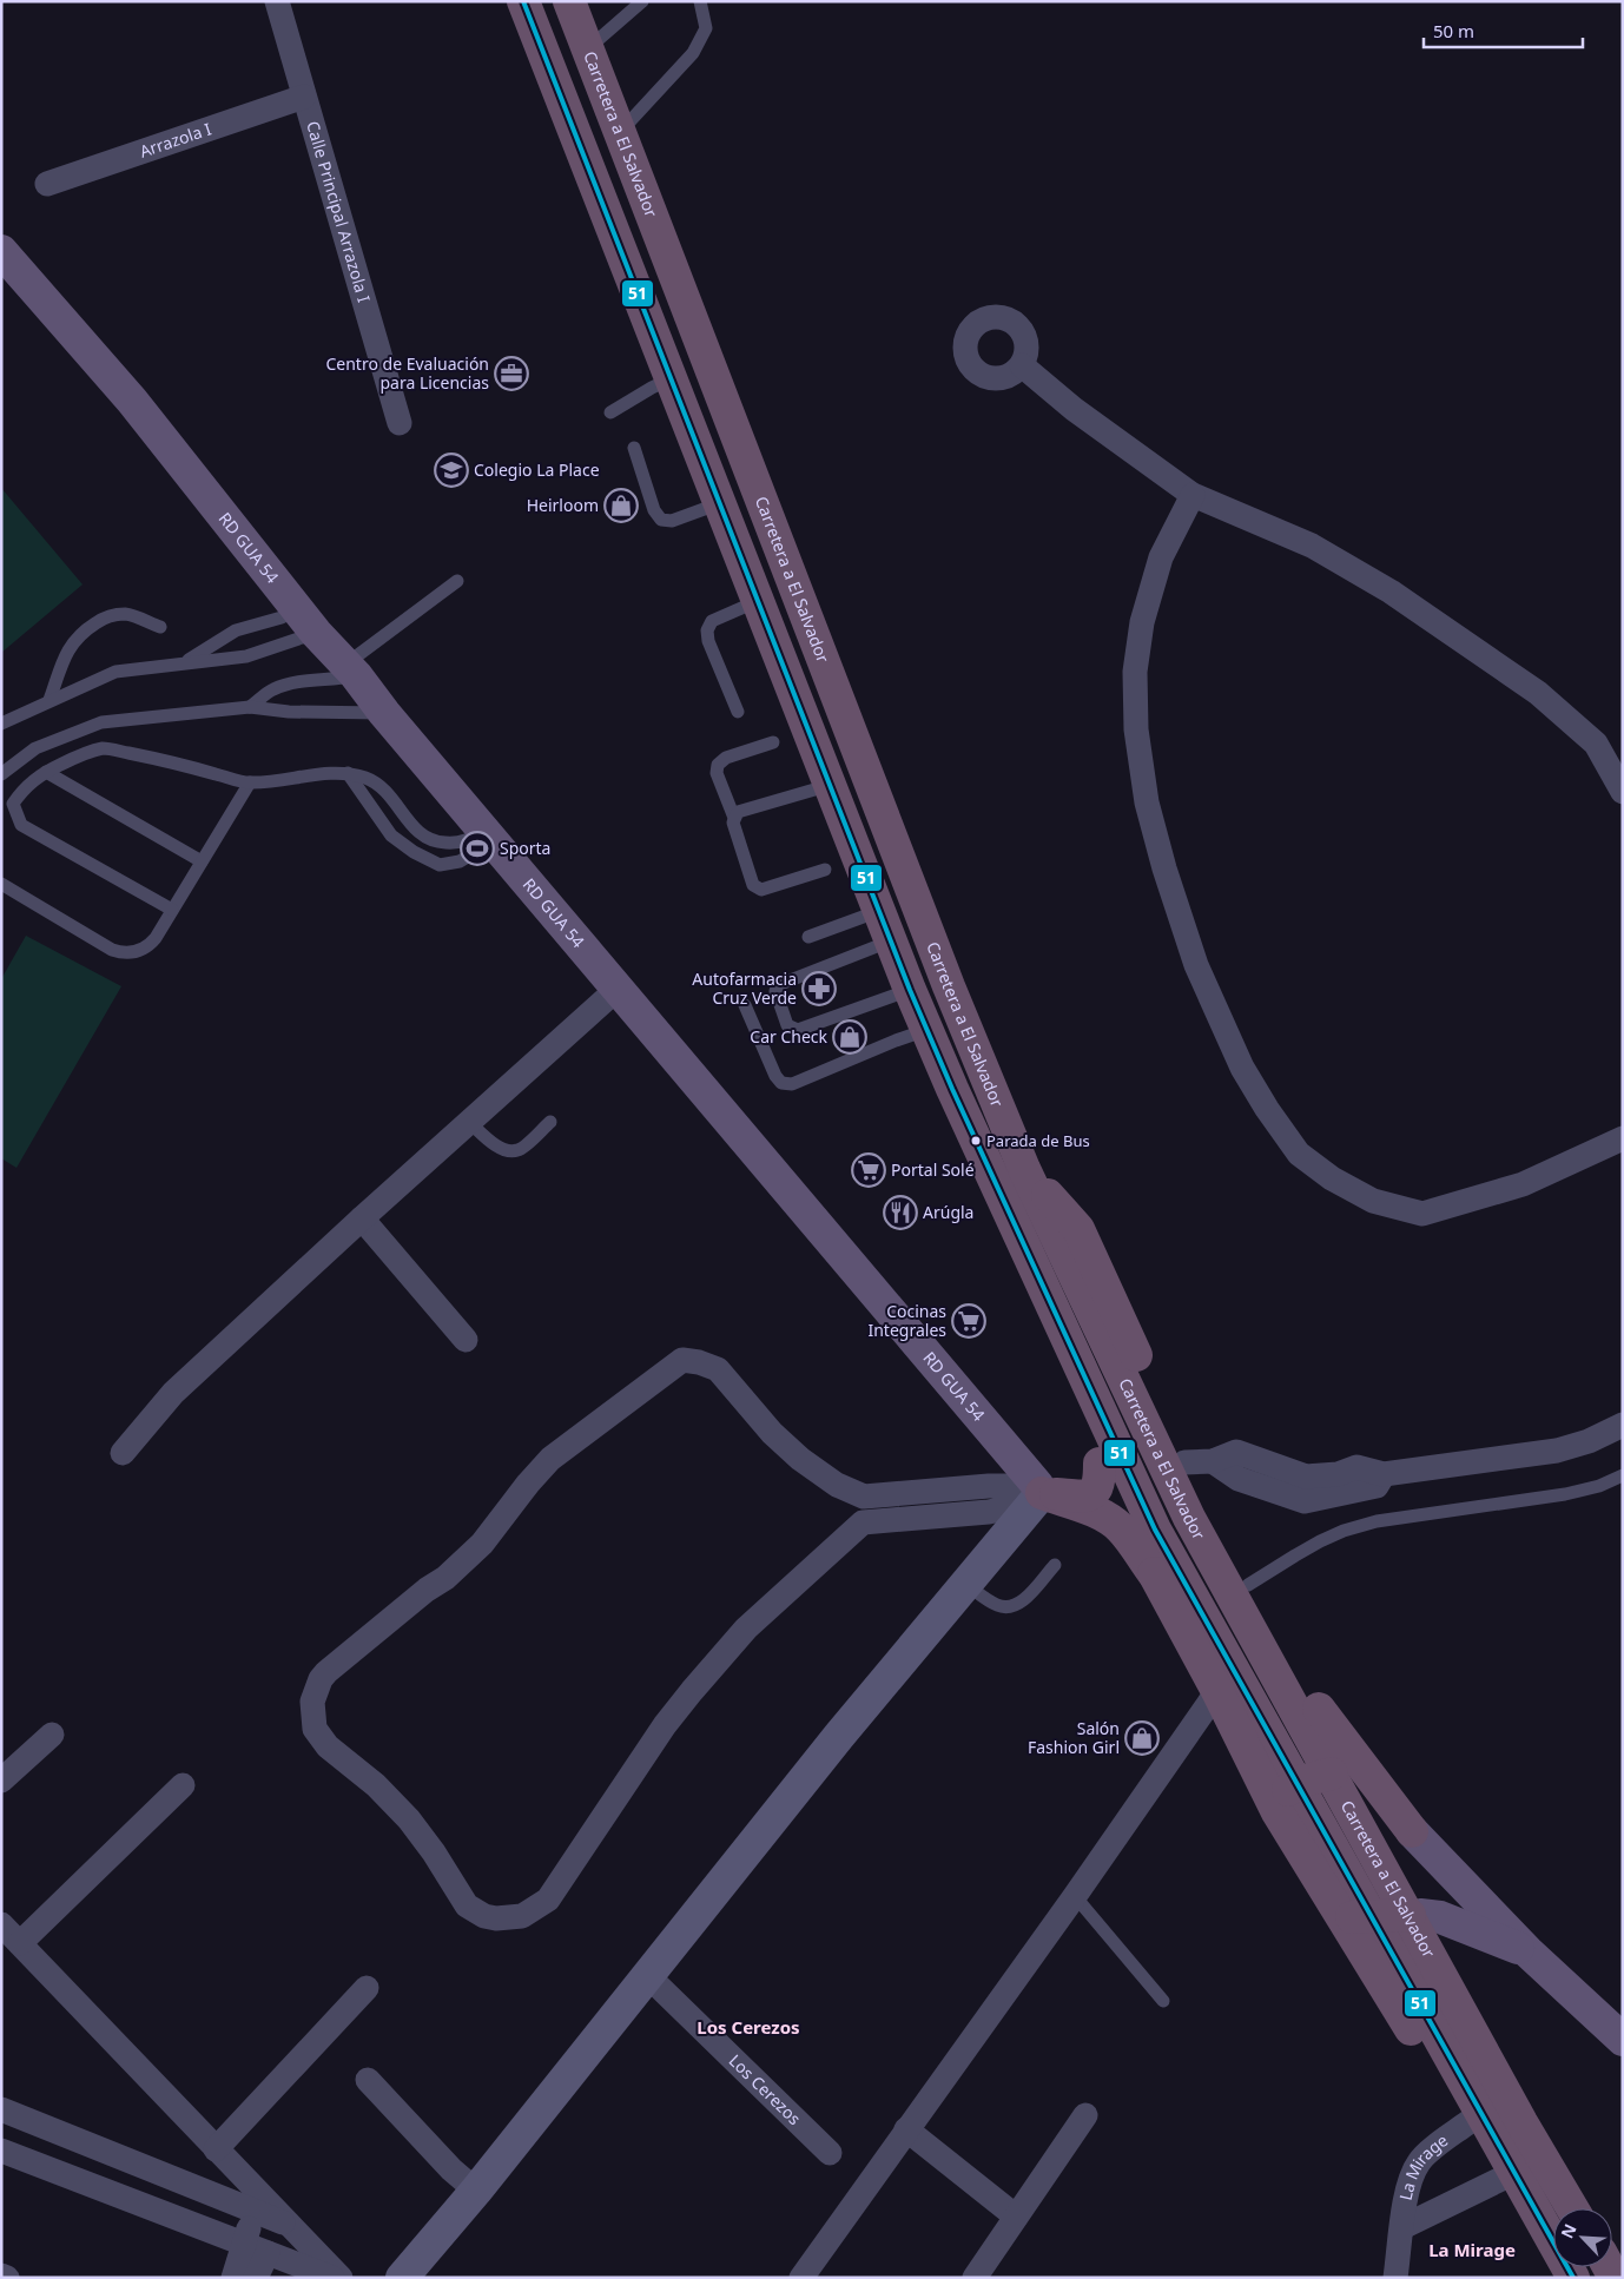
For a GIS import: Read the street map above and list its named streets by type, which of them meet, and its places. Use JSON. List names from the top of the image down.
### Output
{
  "streets": {
    "highway": ["Carretera a El Salvador"],
    "main road": ["RD GUA 54"],
    "street": [
      "Arrazola I",
      "Calle Principal Arrazola I",
      "Los Cerezos",
      "La Mirage"
    ]
  },
  "crossings": [
    ["Arrazola I", "Calle Principal Arrazola I"]
  ],
  "districts": ["Los Cerezos", "La Mirage"],
  "places": {
    "office": ["Centro de Evaluación para Licencias"],
    "school or university": ["Colegio La Place"],
    "shop": ["Heirloom", "Car Check", "Salón Fashion Girl"],
    "sports": ["Sporta"],
    "pharmacy": ["Autofarmacia Cruz Verde"],
    "other": ["Parada de Bus"],
    "supermarket": ["Portal Solé", "Cocinas Integrales"],
    "restaurant": ["Arúgla"]
  },
  "lines": ["transit line 51"],
  "scale_bar": "50 m",
  "north": "top left"
}
